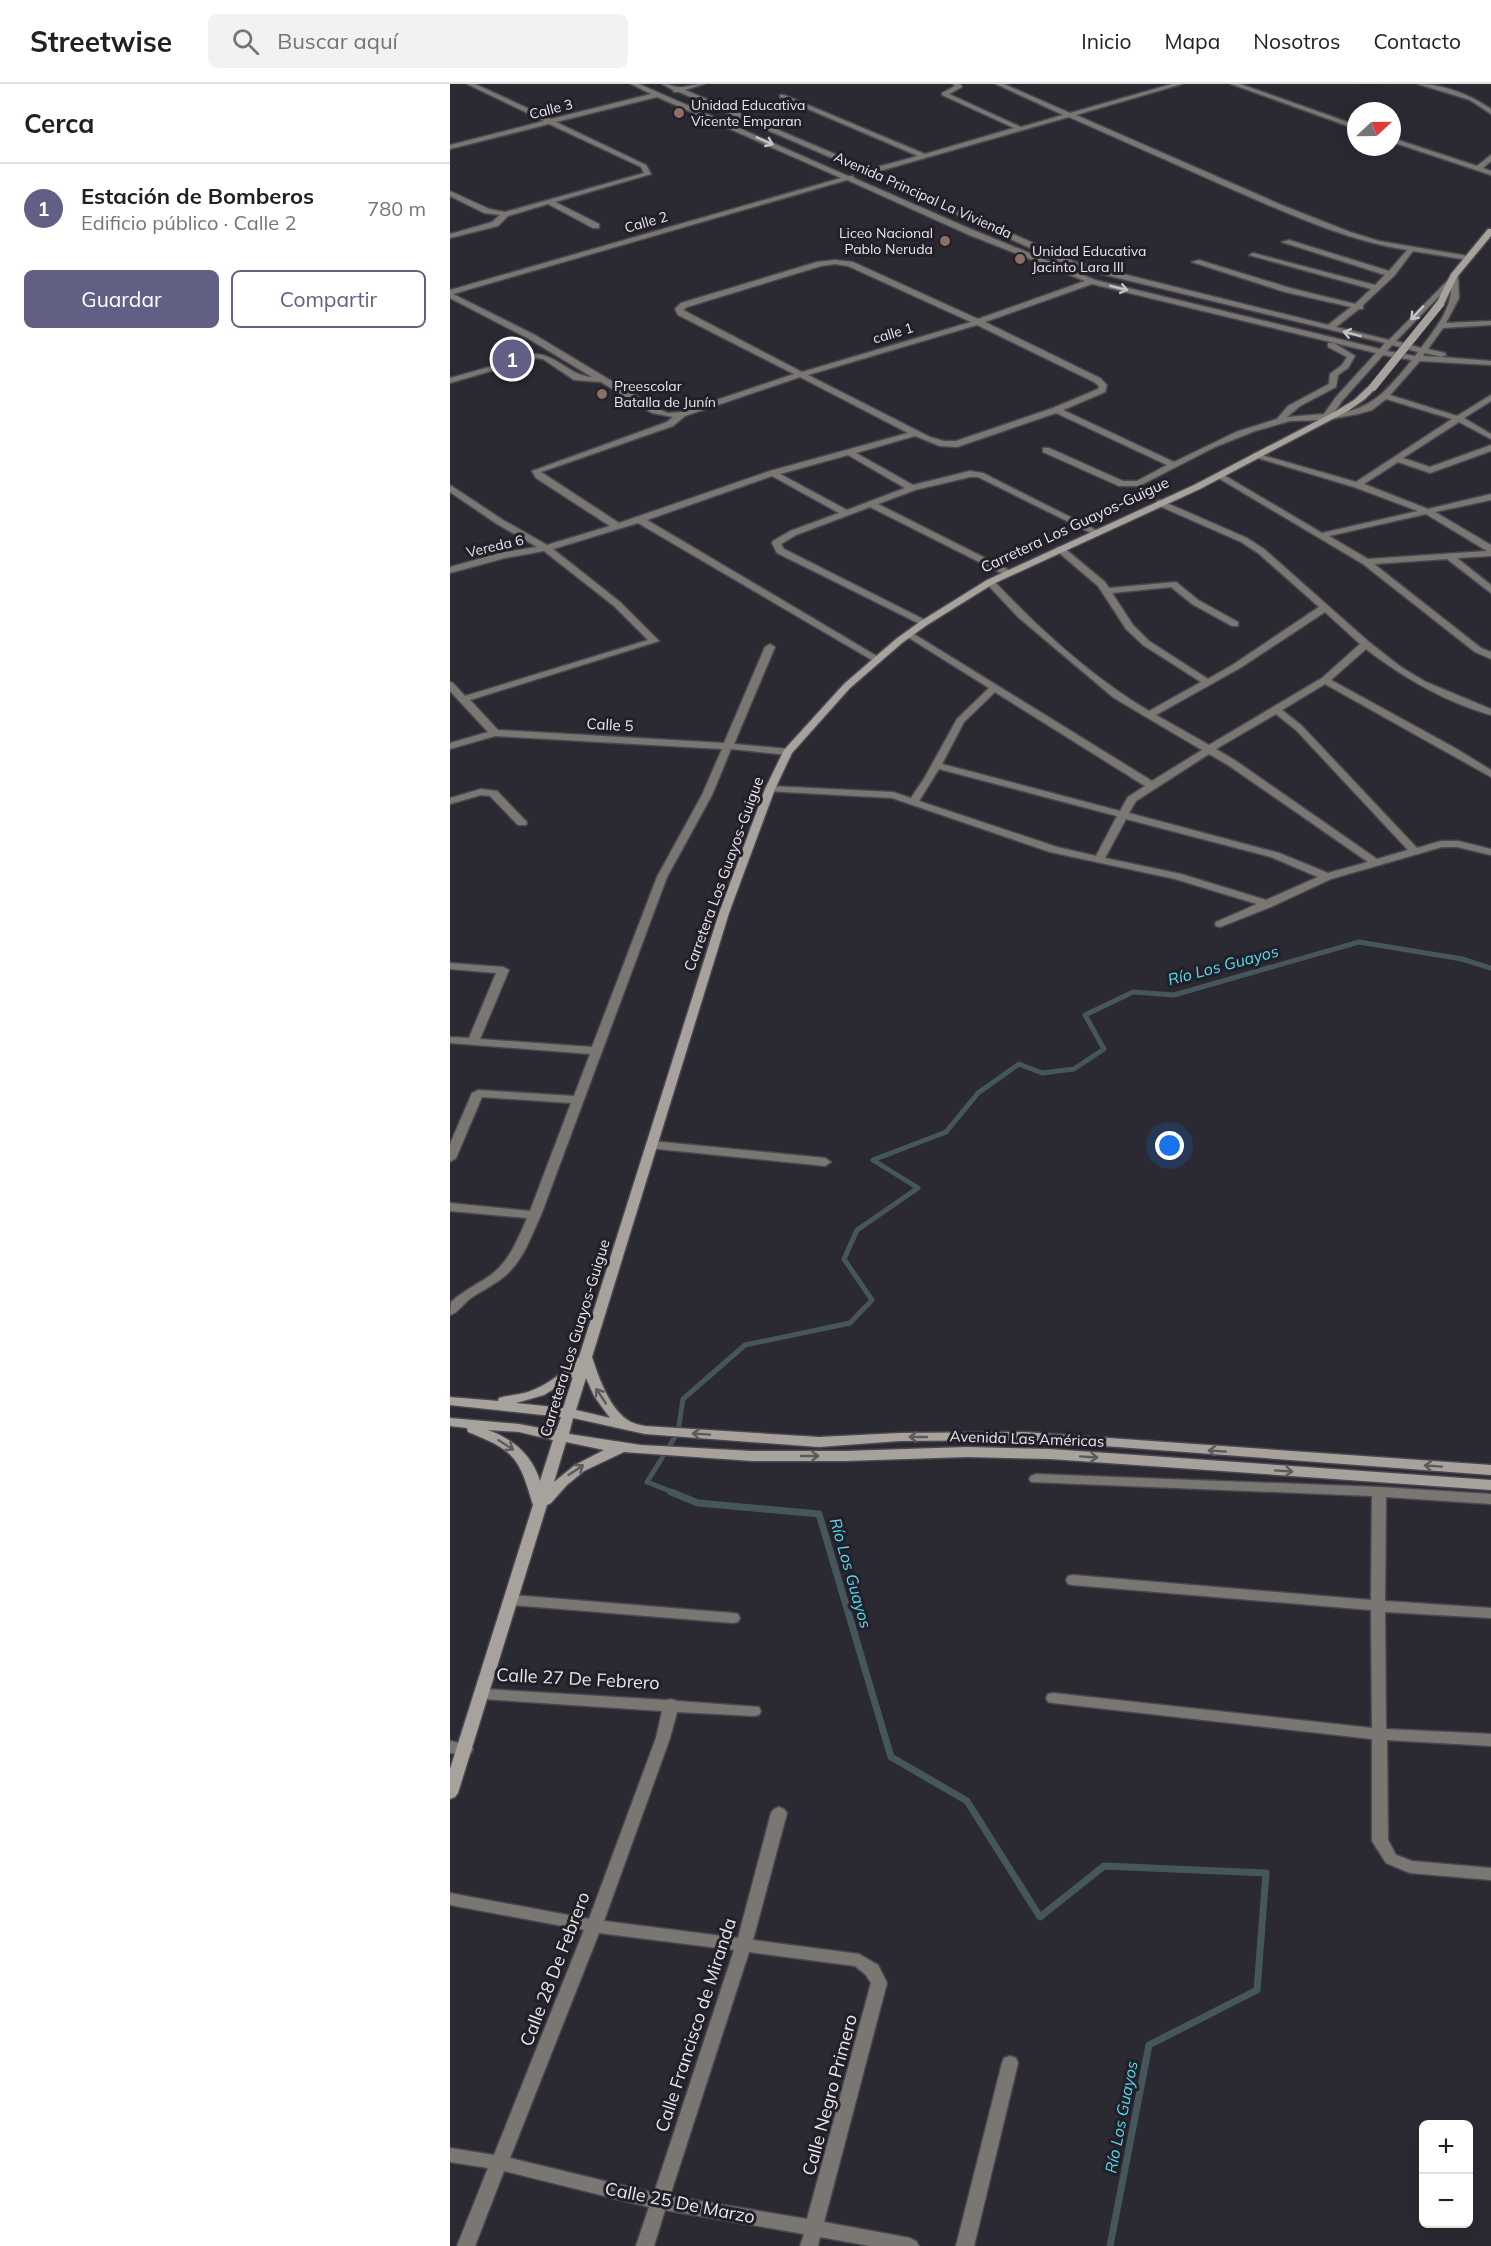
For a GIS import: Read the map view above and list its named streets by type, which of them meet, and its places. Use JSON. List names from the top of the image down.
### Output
{
  "streets": {
    "main road": ["Carretera Los Guayos-Guigue", "Avenida Las Américas"],
    "street": [
      "Calle 3",
      "Avenida Principal La Vivienda",
      "Calle 2",
      "calle 1",
      "Vereda 6",
      "Calle 5",
      "Calle 27 De Febrero",
      "Calle 28 De Febrero",
      "Calle Francisco de Miranda",
      "Calle Negro Primero",
      "Calle 25 De Marzo"
    ]
  },
  "crossings": [
    ["Calle 3", "Avenida Principal La Vivienda"],
    ["Avenida Principal La Vivienda", "Calle 2"],
    ["Avenida Principal La Vivienda", "calle 1"],
    ["calle 1", "Vereda 6"],
    ["Carretera Los Guayos-Guigue", "Calle 5"],
    ["Carretera Los Guayos-Guigue", "Avenida Las Américas"],
    ["Carretera Los Guayos-Guigue", "Calle 27 De Febrero"],
    ["Calle 27 De Febrero", "Calle 28 De Febrero"],
    ["Calle 28 De Febrero", "Calle 25 De Marzo"],
    ["Calle Francisco de Miranda", "Calle Negro Primero"],
    ["Calle Francisco de Miranda", "Calle 25 De Marzo"],
    ["Calle Negro Primero", "Calle 25 De Marzo"]
  ],
  "water": ["Río Los Guayos"],
  "places": [
    "Unidad Educativa Vicente Emparan",
    "Liceo Nacional Pablo Neruda",
    "Unidad Educativa Jacinto Lara III",
    "Preescolar Batalla de Junín"
  ],
  "north": "right",
  "page": {
    "header": "Streetwise",
    "search": "Buscar aquí",
    "nav": [
      "Inicio",
      "Mapa",
      "Nosotros",
      "Contacto"
    ],
    "heading": "Cerca",
    "list": [
      {
        "mark": "1",
        "name": "Estación de Bomberos",
        "note": "Edificio público · Calle 2",
        "value": "780 m"
      }
    ],
    "buttons": ["Guardar", "Compartir"],
    "pins": "1",
    "map_buttons": ["+", "−"]
  }
}
